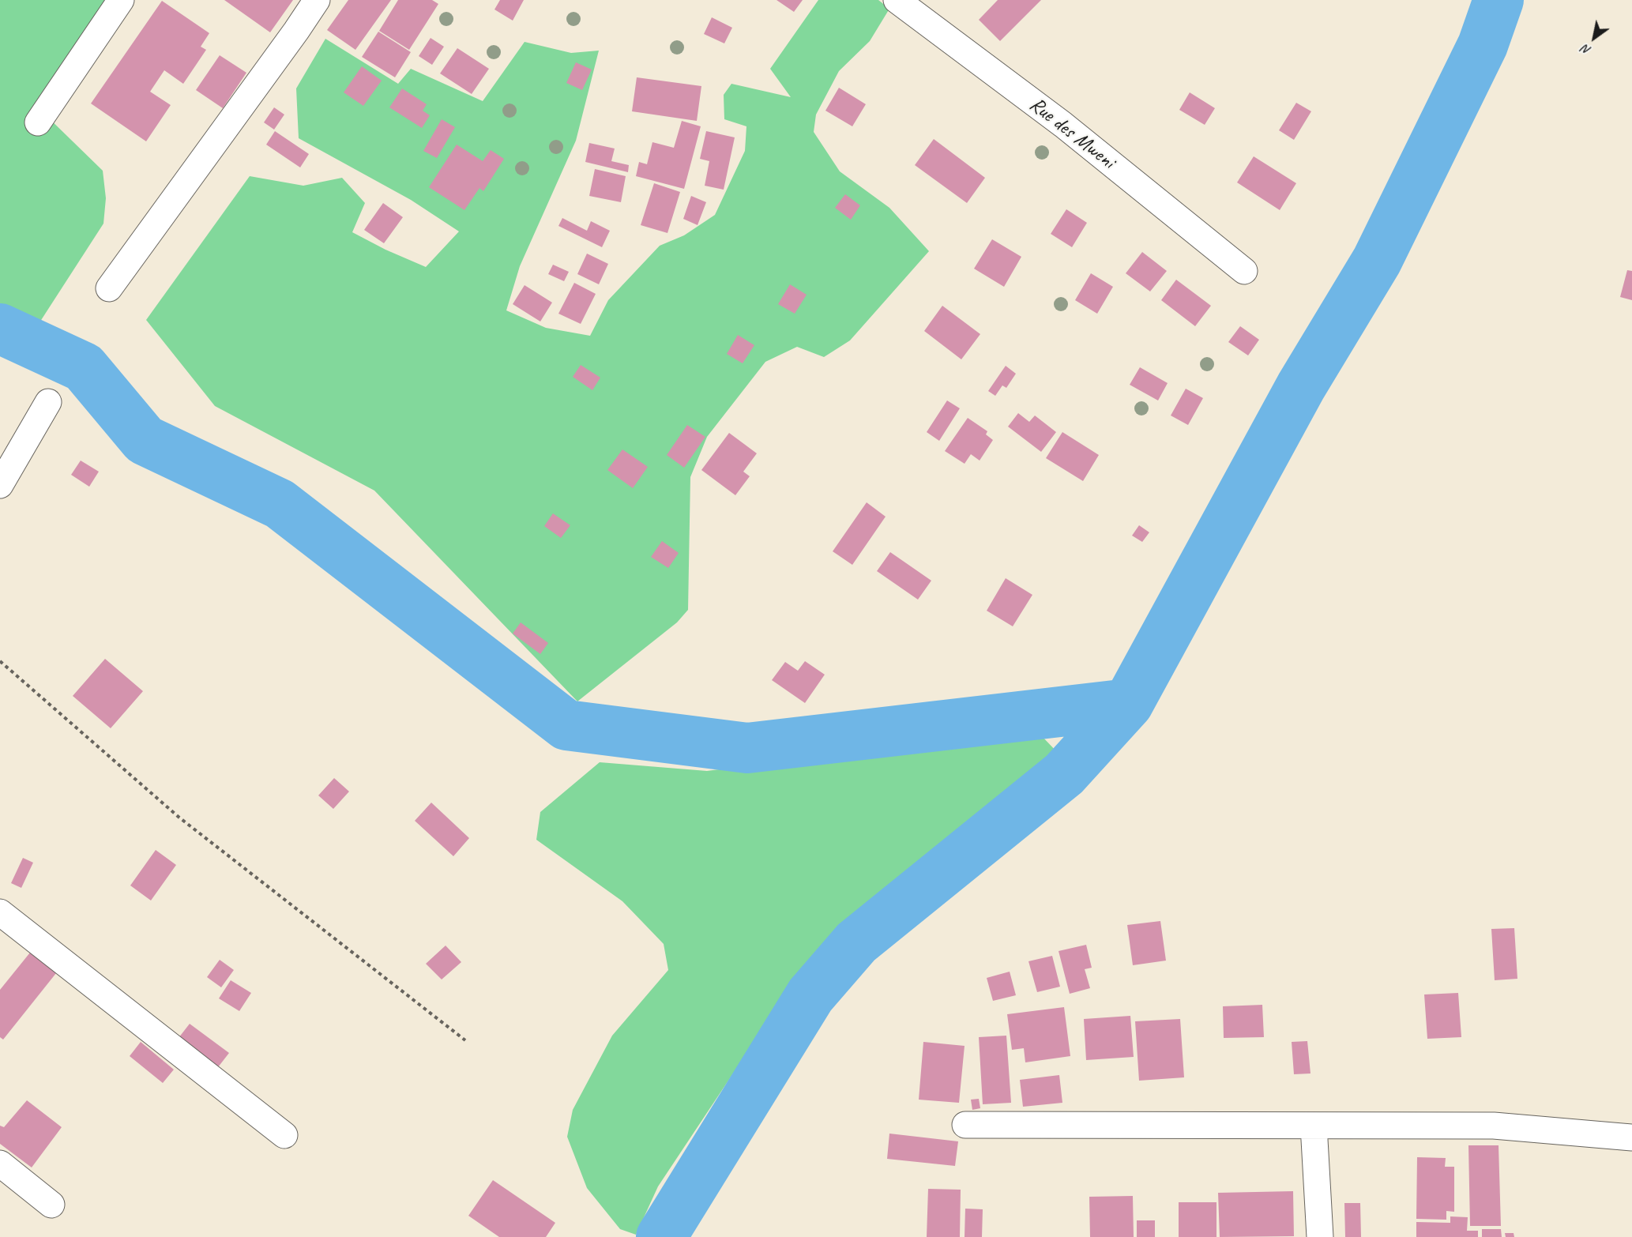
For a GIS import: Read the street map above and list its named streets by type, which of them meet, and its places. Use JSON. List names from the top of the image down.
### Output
{
  "streets": {
    "street": ["Rue des Mweni"]
  },
  "north": "bottom left"
}
